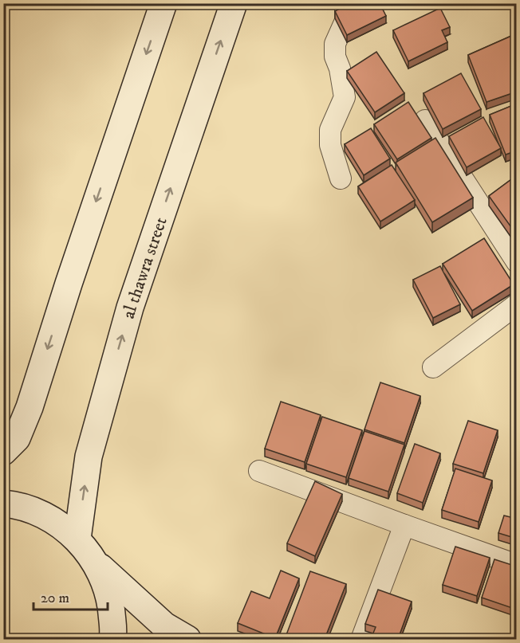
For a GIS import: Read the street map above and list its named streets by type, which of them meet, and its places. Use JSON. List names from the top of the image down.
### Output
{
  "streets": {
    "main road": ["al thawra street"]
  },
  "scale_bar": "20 m"
}
